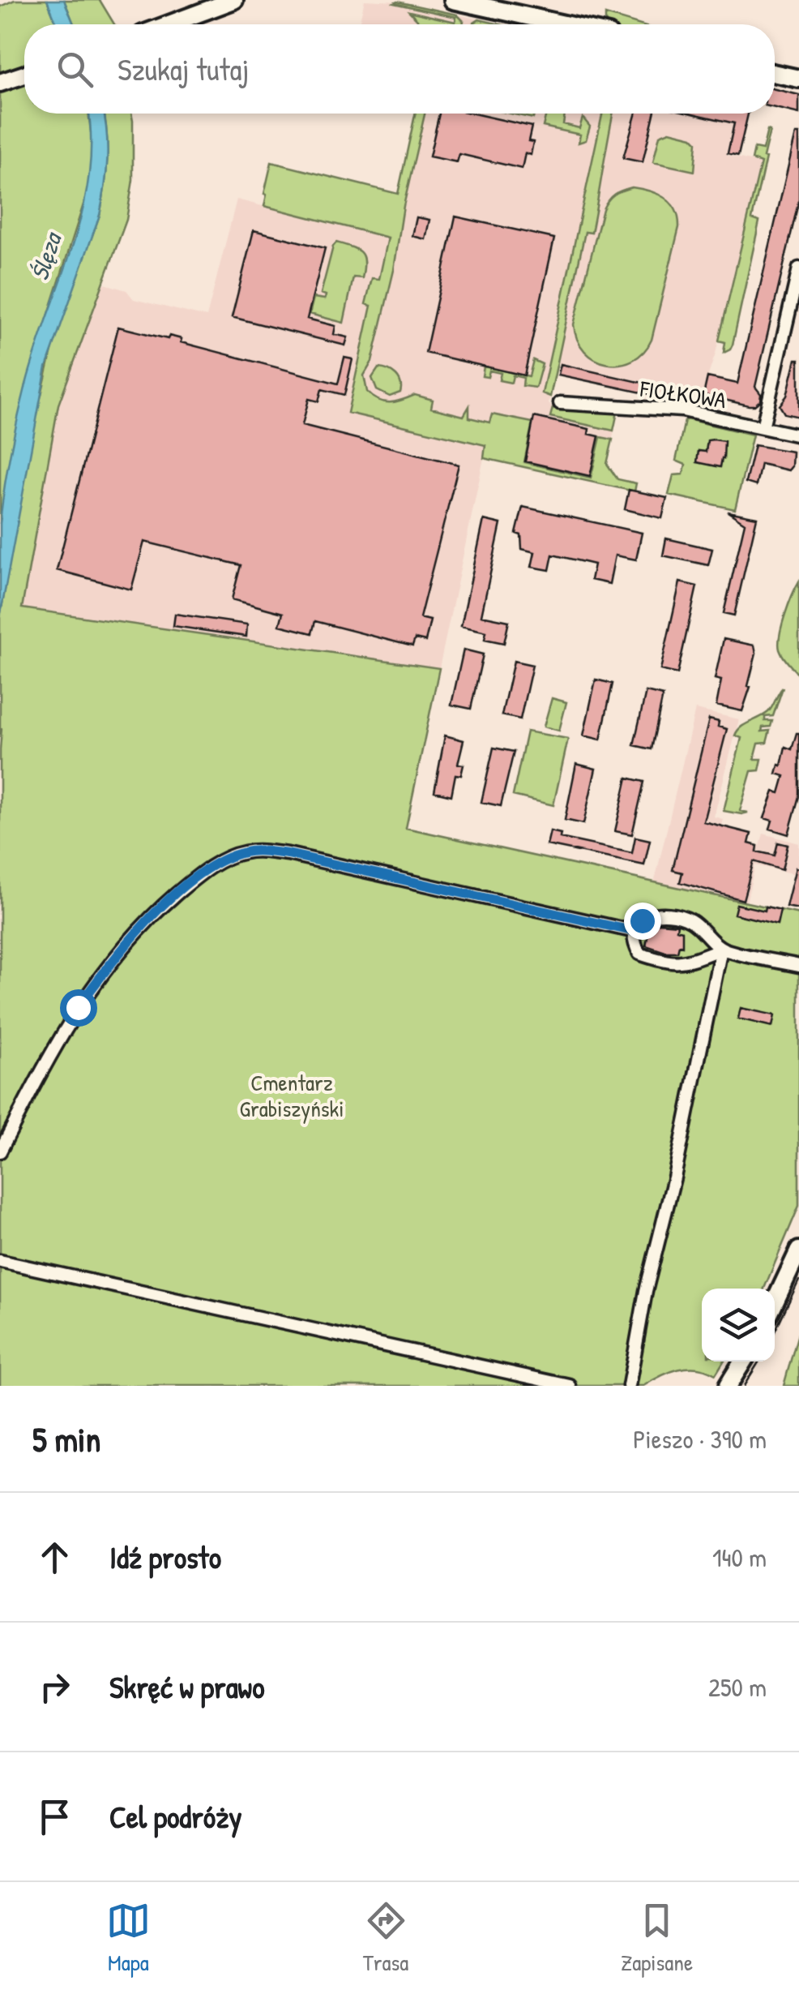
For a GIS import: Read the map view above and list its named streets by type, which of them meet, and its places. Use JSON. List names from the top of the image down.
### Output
{
  "streets": {
    "street": ["FIOŁKOWA"]
  },
  "water": ["Ślęza"],
  "parks": ["Cmentarz Grabiszyński"],
  "page": {
    "search": "Szukaj tutaj",
    "heading": ["5 min", "Pieszo · 390 m"],
    "list": [
      ["Idź prosto", "140 m"],
      ["Skręć w prawo", "250 m"],
      "Cel podróży"
    ],
    "nav": ["Mapa", "Trasa", "Zapisane"]
  }
}
